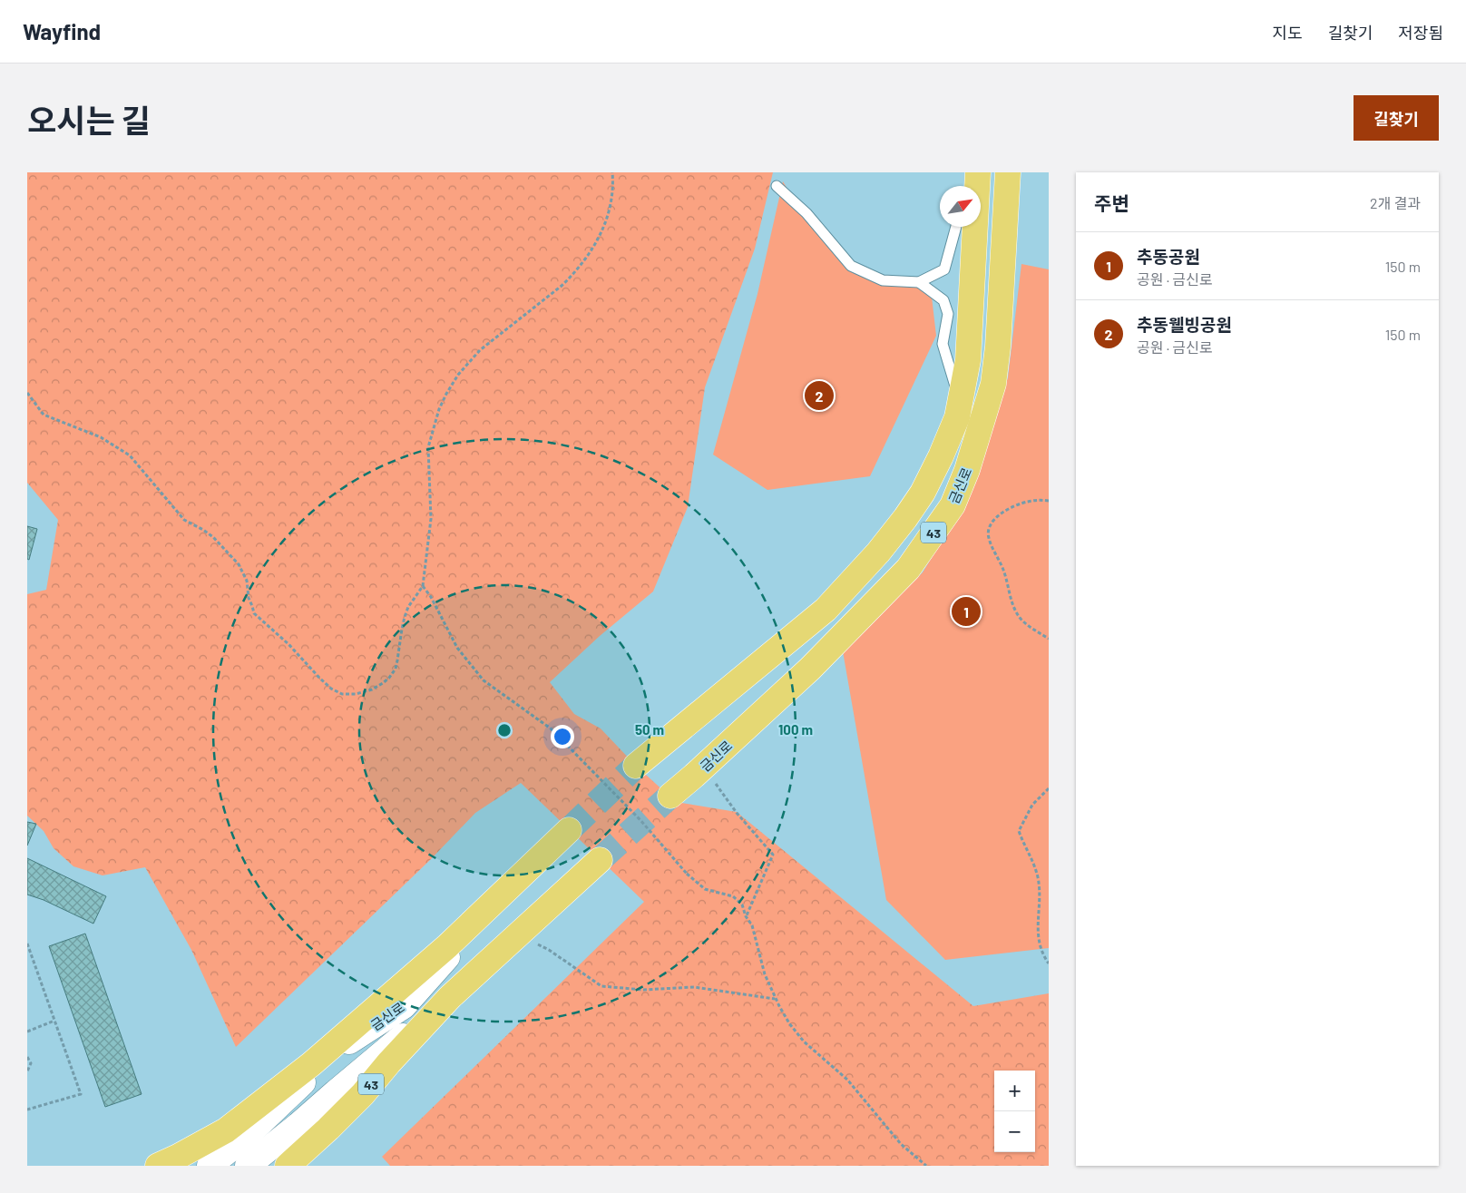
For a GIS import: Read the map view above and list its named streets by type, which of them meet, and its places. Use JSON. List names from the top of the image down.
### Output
{
  "streets": {
    "main road": ["금신로", "43"]
  },
  "crossings": [
    ["금신로", "43"]
  ],
  "north": "top right",
  "page": {
    "header": "Wayfind",
    "nav": ["지도", "길찾기", "저장됨"],
    "title": "오시는 길",
    "buttons": "길찾기",
    "heading": ["주변", "2개 결과"],
    "list": [
      {
        "mark": "1",
        "name": "추동공원",
        "note": "공원 · 금신로",
        "value": "150 m"
      },
      {
        "mark": "2",
        "name": "추동웰빙공원",
        "note": "공원 · 금신로",
        "value": "150 m"
      }
    ],
    "pins": ["2", "1"],
    "map_buttons": ["+", "−"]
  },
  "rings": ["50 m", "100 m"]
}
